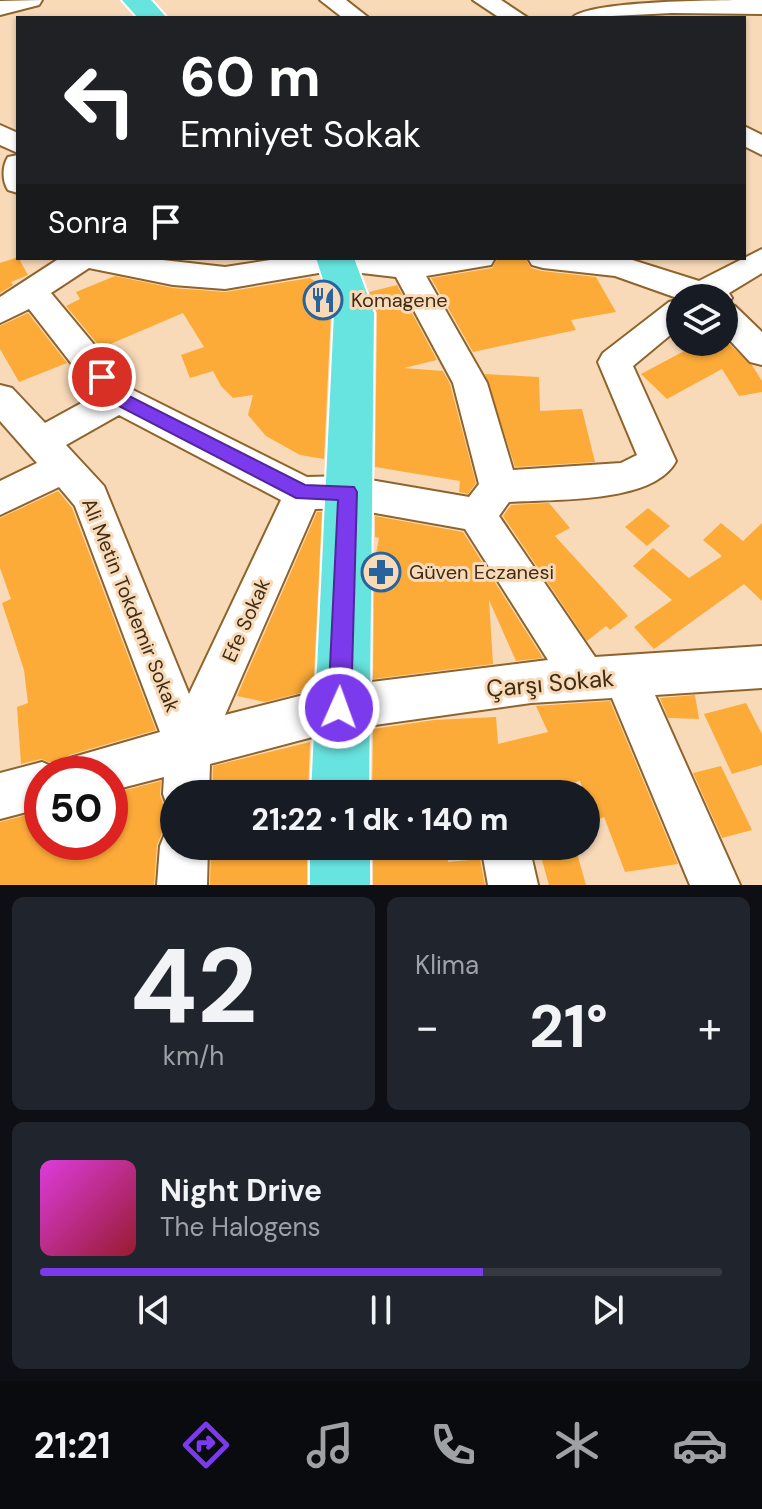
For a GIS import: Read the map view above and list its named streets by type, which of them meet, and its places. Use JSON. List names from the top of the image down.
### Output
{
  "streets": {
    "street": ["Ali Metin Tokdemir Sokak", "Efe Sokak", "Çarşı Sokak"]
  },
  "crossings": [
    ["Ali Metin Tokdemir Sokak", "Efe Sokak"],
    ["Ali Metin Tokdemir Sokak", "Çarşı Sokak"],
    ["Efe Sokak", "Çarşı Sokak"]
  ],
  "places": {
    "restaurant": ["Komagene"],
    "pharmacy": ["Güven Eczanesi"]
  },
  "page": {
    "turn": ["60 m", "Emniyet Sokak"],
    "then": "Sonra",
    "limit": "50",
    "trip": "21:22 · 1 dk · 140 m",
    "tile": [
      ["42", "km/h"],
      "Klima"
    ],
    "heat": ["−", "21°", "+"],
    "song": ["Night Drive", "The Halogens"],
    "tabs": "21:21"
  }
}
